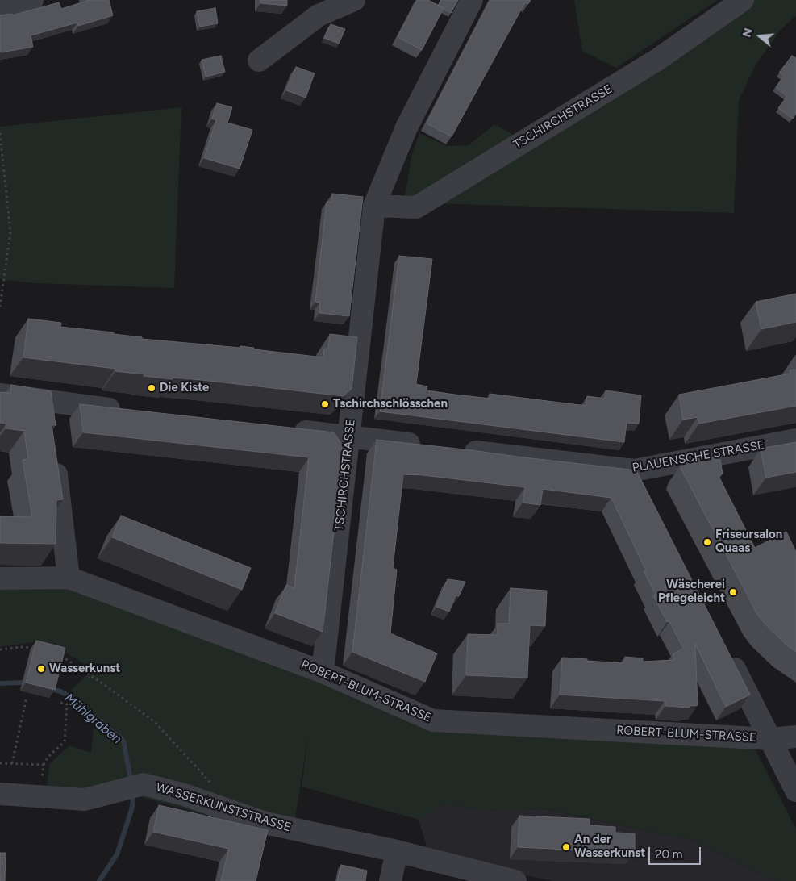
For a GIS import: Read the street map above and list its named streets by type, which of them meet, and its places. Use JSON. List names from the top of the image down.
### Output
{
  "streets": {
    "street": [
      "TSCHIRCHSTRASSE",
      "PLAUENSCHE STRASSE",
      "ROBERT-BLUM-STRASSE",
      "WASSERKUNSTSTRASSE"
    ]
  },
  "crossings": [
    ["TSCHIRCHSTRASSE", "ROBERT-BLUM-STRASSE"]
  ],
  "water": ["Mühlgraben"],
  "places": [
    "Die Kiste",
    "Tschirchschlösschen",
    "Friseursalon Quaas",
    "Wäscherei Pflegeleicht",
    "Wasserkunst",
    "An der Wasserkunst"
  ],
  "scale_bar": "20 m",
  "north": "left"
}
